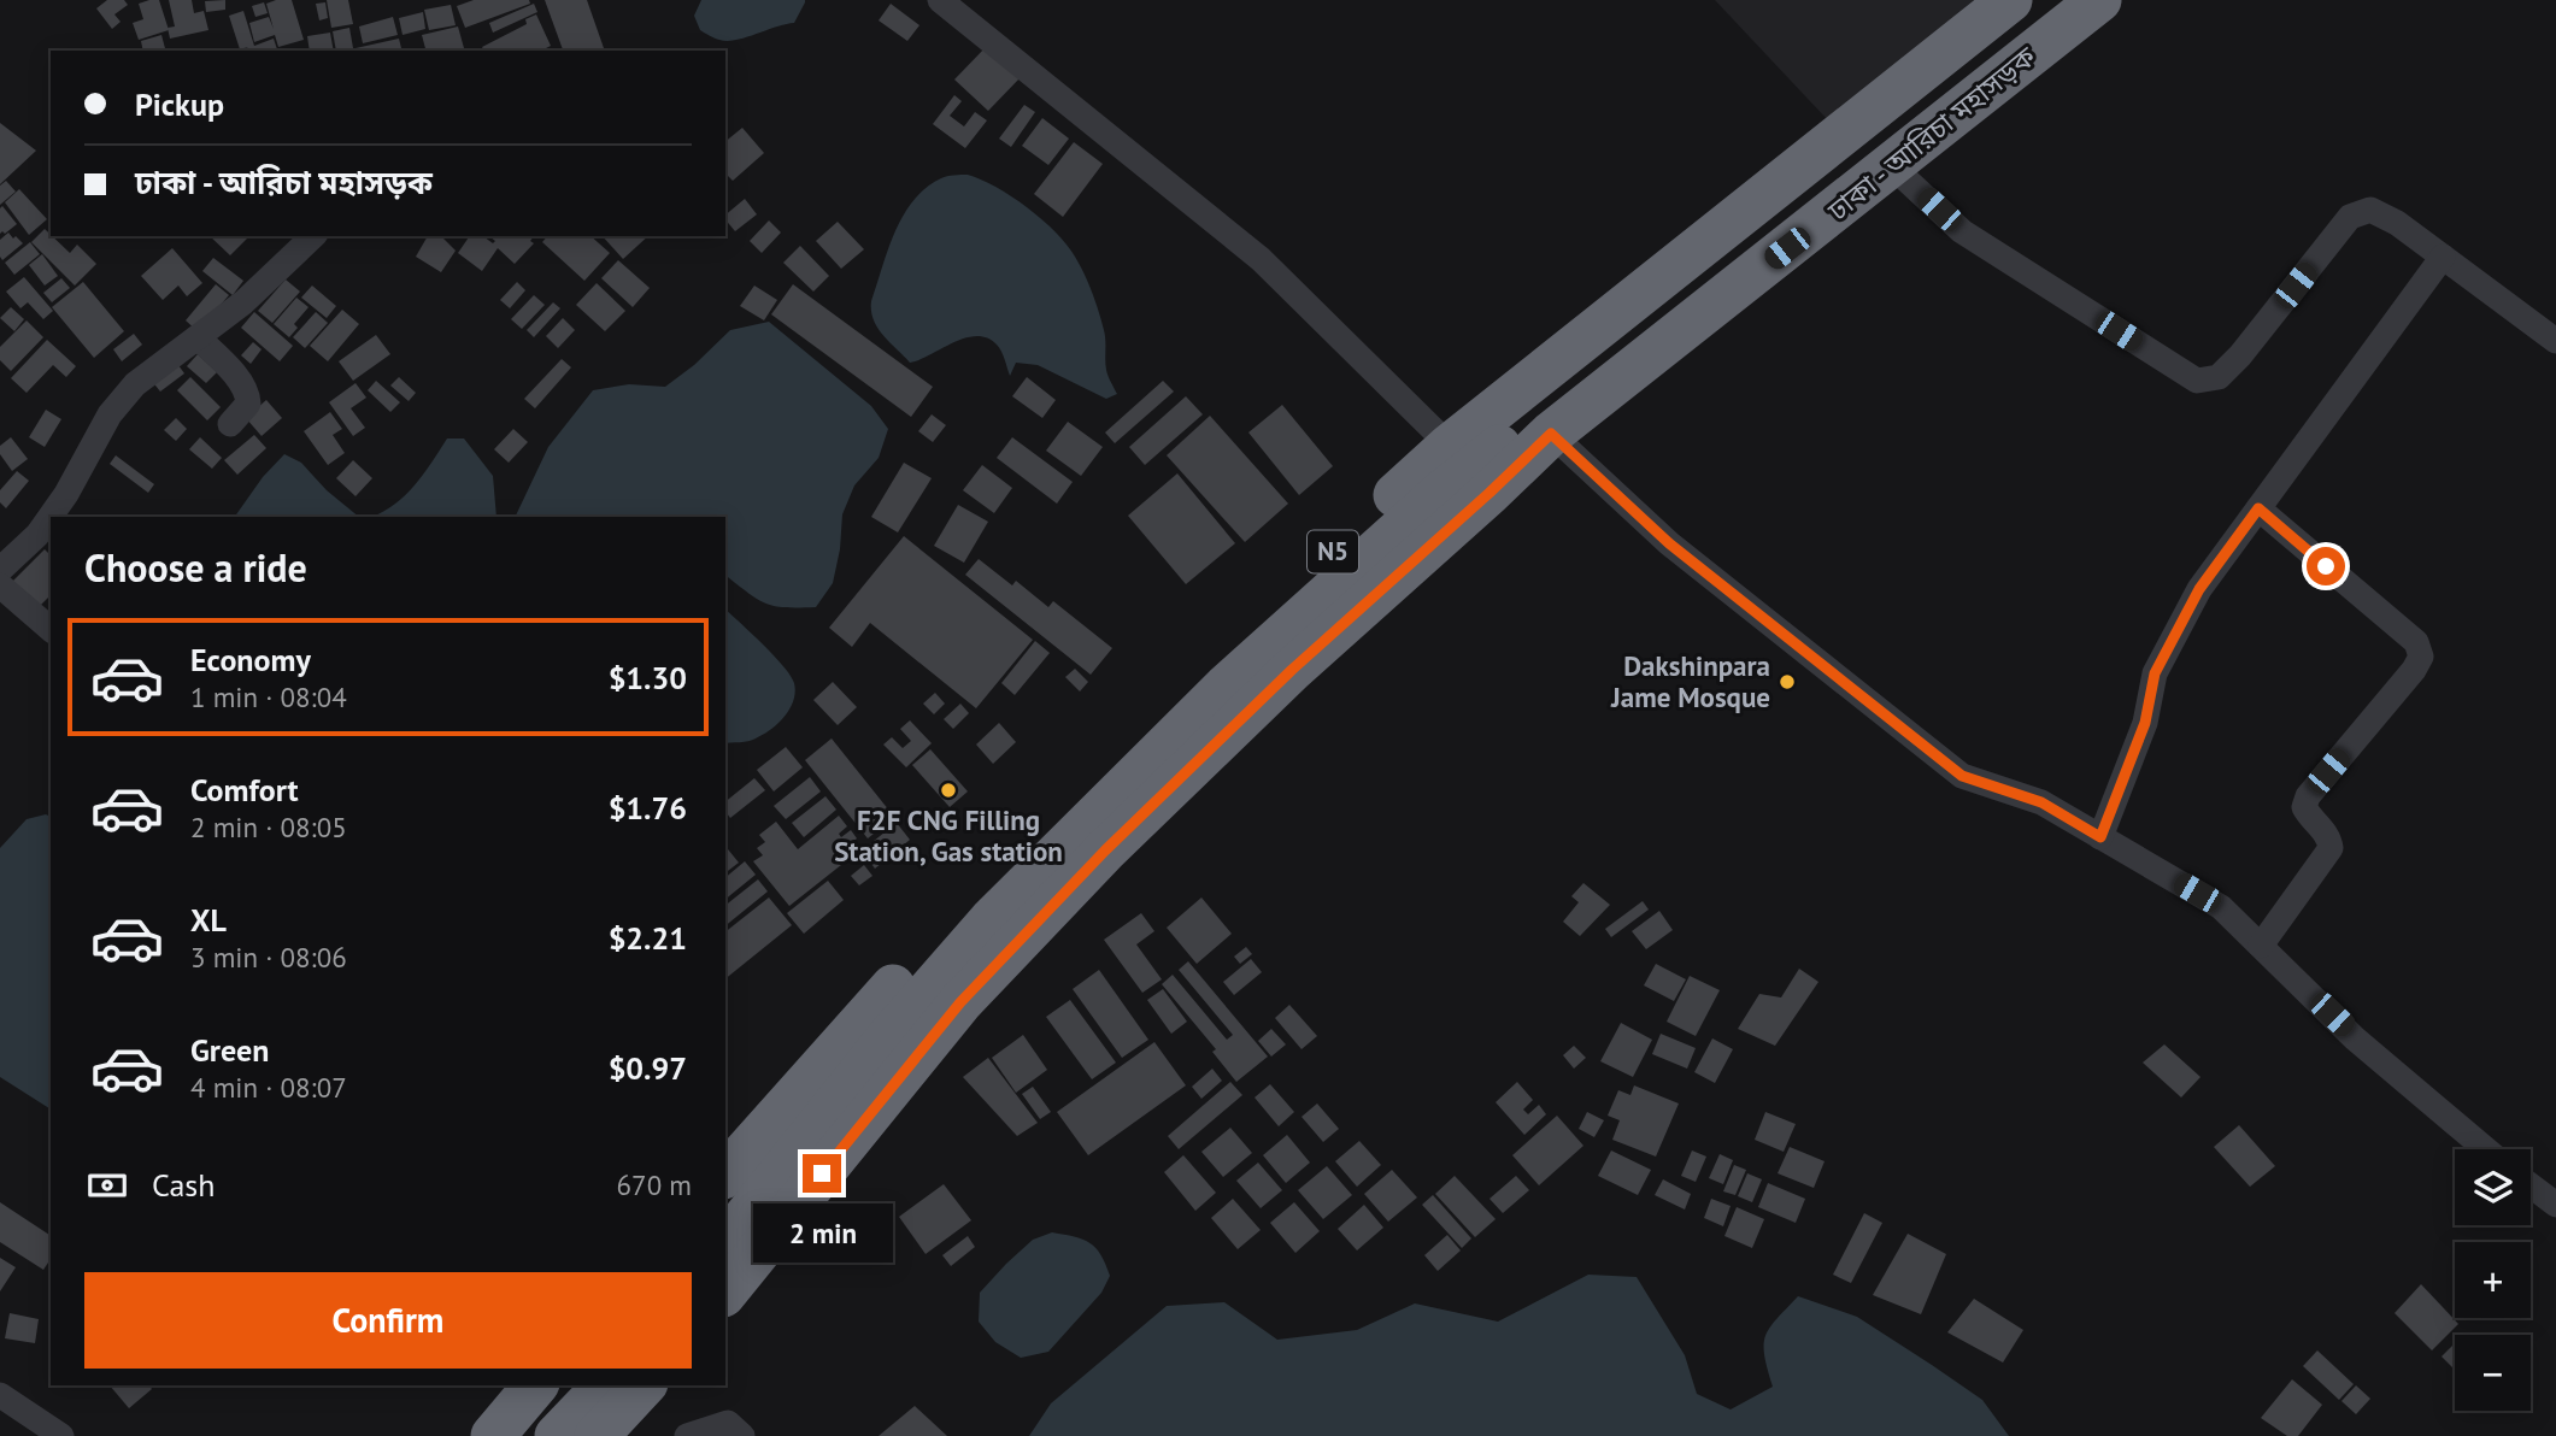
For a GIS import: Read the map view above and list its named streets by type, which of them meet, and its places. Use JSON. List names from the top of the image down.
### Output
{
  "streets": {
    "highway": ["ঢাকা - আরিচা মহাসড়ক", "N5"]
  },
  "places": ["Dakshinpara Jame Mosque", "F2F CNG Filling Station, Gas station"],
  "page": {
    "banner": ["Pickup", "ঢাকা - আরিচা মহাসড়ক"],
    "heading": "Choose a ride",
    "list": [
      {
        "name": "Economy",
        "note": "1 min · 08:04",
        "value": "$1.30"
      },
      {
        "name": "Comfort",
        "note": "2 min · 08:05",
        "value": "$1.76"
      },
      {
        "name": "XL",
        "note": "3 min · 08:06",
        "value": "$2.21"
      },
      {
        "name": "Green",
        "note": "4 min · 08:07",
        "value": "$0.97"
      }
    ],
    "pay": ["Cash", "670 m"],
    "map_buttons": ["+", "−"],
    "bubble": "2 min",
    "buttons": "Confirm"
  }
}
